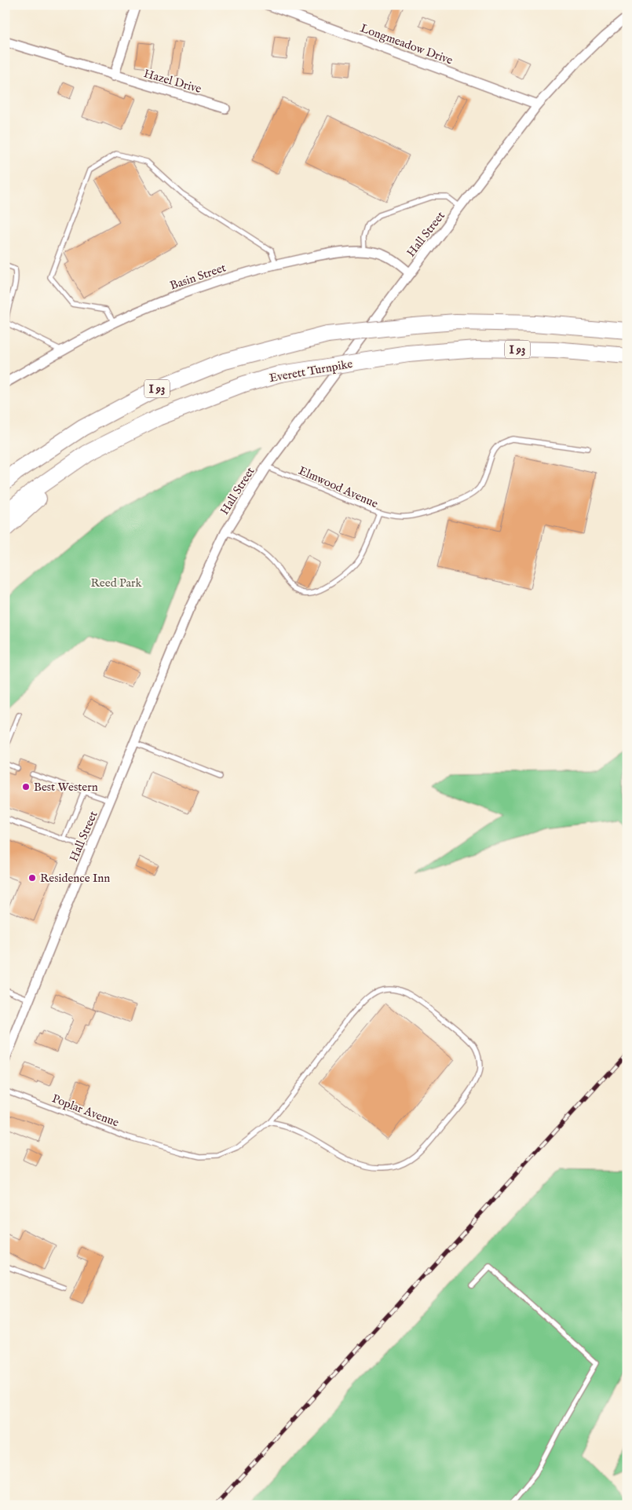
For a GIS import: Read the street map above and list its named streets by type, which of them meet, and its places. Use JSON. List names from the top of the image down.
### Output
{
  "streets": {
    "highway": ["I 93", "Everett Turnpike"],
    "street": [
      "Longmeadow Drive",
      "Hazel Drive",
      "Hall Street",
      "Basin Street"
    ],
    "lane": ["Elmwood Avenue", "Poplar Avenue"]
  },
  "crossings": [
    ["Longmeadow Drive", "Hall Street"],
    ["Hall Street", "Basin Street"],
    ["Hall Street", "Elmwood Avenue"]
  ],
  "parks": ["Reed Park"],
  "places": ["Best Western", "Residence Inn"]
}
